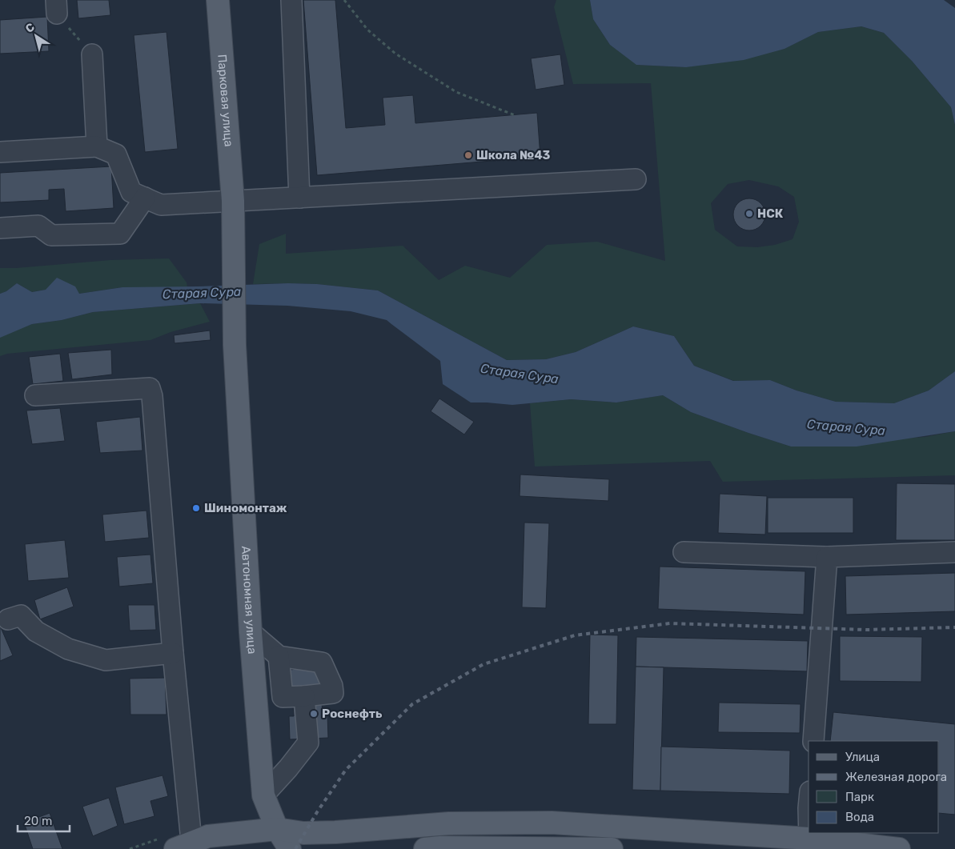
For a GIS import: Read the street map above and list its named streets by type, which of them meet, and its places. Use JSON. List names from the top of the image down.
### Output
{
  "streets": {
    "main road": ["Парковая улица", "Автономная улица"]
  },
  "crossings": [
    ["Парковая улица", "Автономная улица"]
  ],
  "water": ["Старая Сура"],
  "places": [
    "Школа №43",
    "НСК",
    "Шиномонтаж",
    "Роснефть"
  ],
  "legend": [
    "Улица",
    "Железная дорога",
    "Парк",
    "Вода"
  ],
  "scale_bar": "20 m",
  "north": "top left"
}
